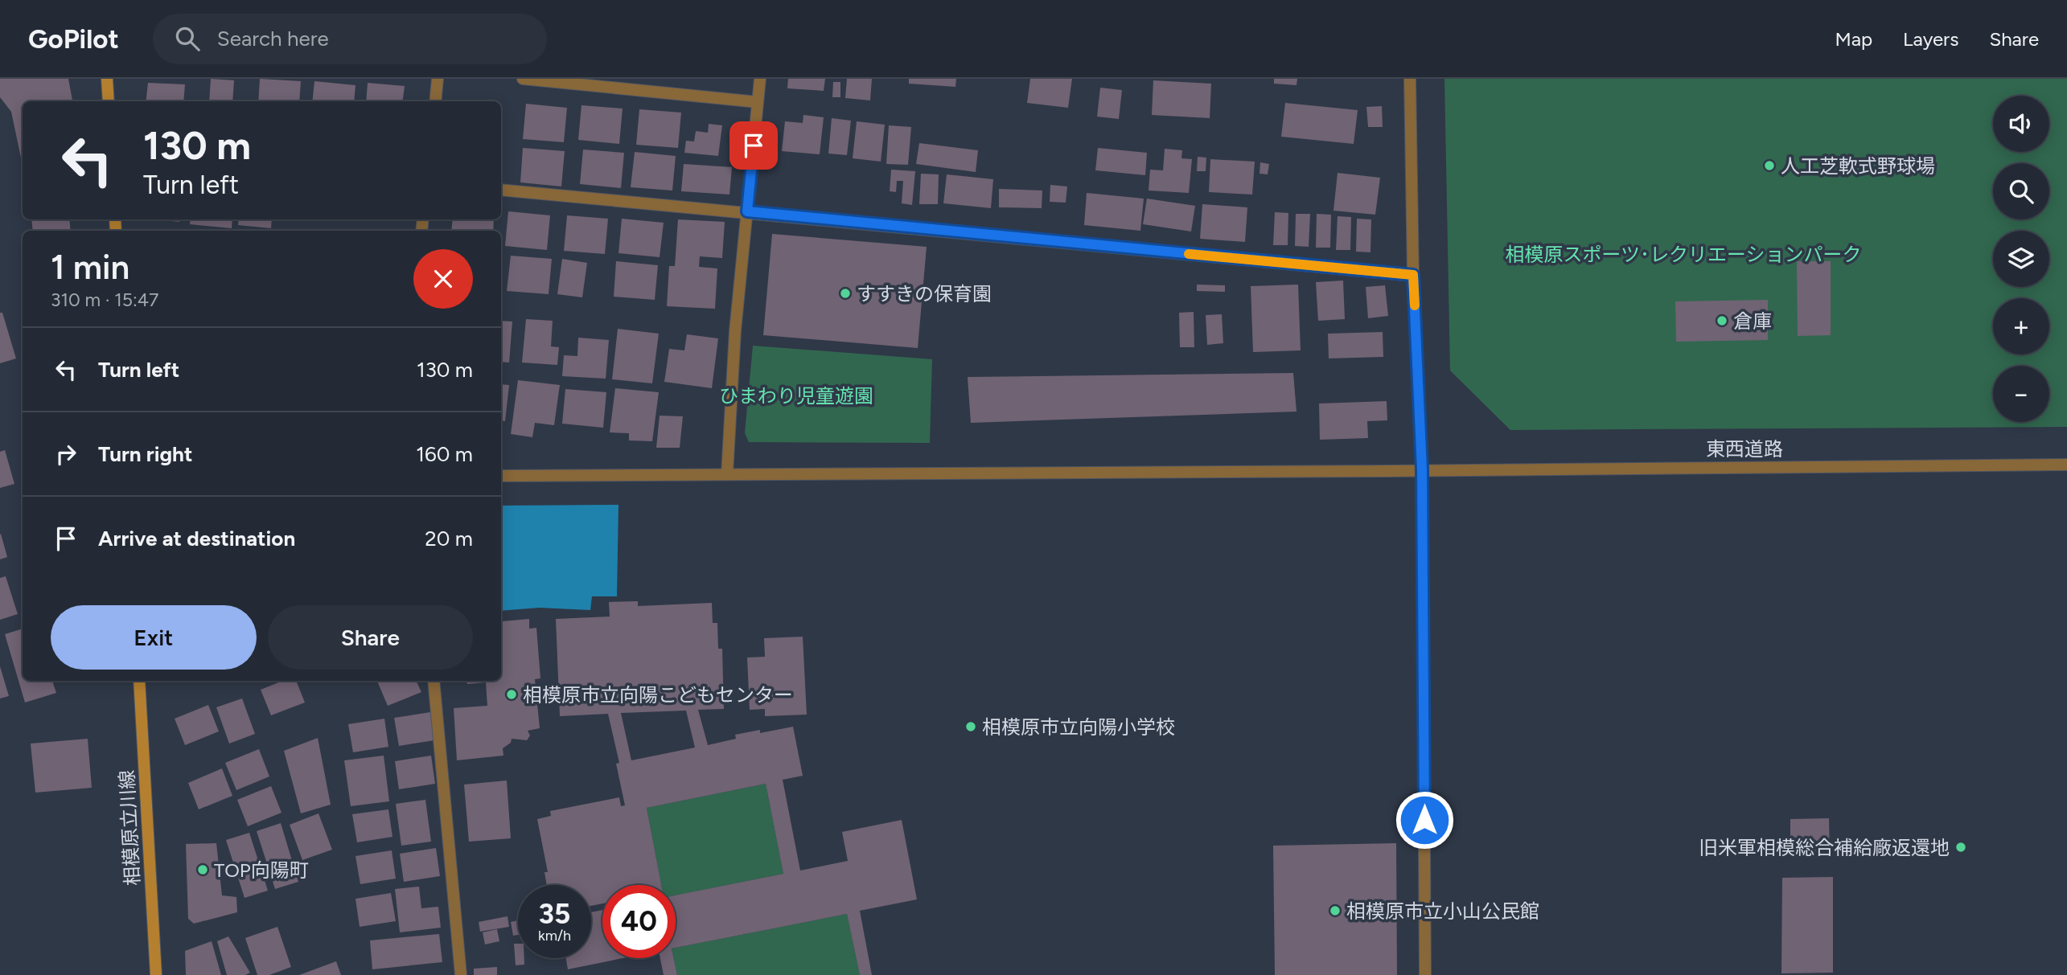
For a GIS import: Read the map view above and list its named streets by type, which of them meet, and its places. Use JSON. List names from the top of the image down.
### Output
{
  "streets": {
    "main road": ["相模原立川線"],
    "street": ["東西道路"]
  },
  "parks": ["相模原スポーツ･レクリエーションパーク", "ひまわり児童遊園"],
  "places": [
    "人工芝軟式野球場",
    "すすきの保育園",
    "倉庫",
    "相模原市立向陽こどもセンター",
    "相模原市立向陽小学校",
    "旧米軍相模総合補給廠返還地",
    "TOP向陽町",
    "相模原市立小山公民館"
  ],
  "page": {
    "header": "GoPilot",
    "search": "Search here",
    "nav": ["Map", "Layers", "Share"],
    "map_buttons": ["+", "−"],
    "turn": ["130 m", "Turn left"],
    "heading": ["1 min", "310 m · 15:47"],
    "list": [
      {
        "name": "Turn left",
        "value": "130 m"
      },
      {
        "name": "Turn right",
        "value": "160 m"
      },
      {
        "name": "Arrive at destination",
        "value": "20 m"
      }
    ],
    "buttons": ["Exit", "Share"],
    "speed": "35 km/h",
    "limit": "40"
  }
}
